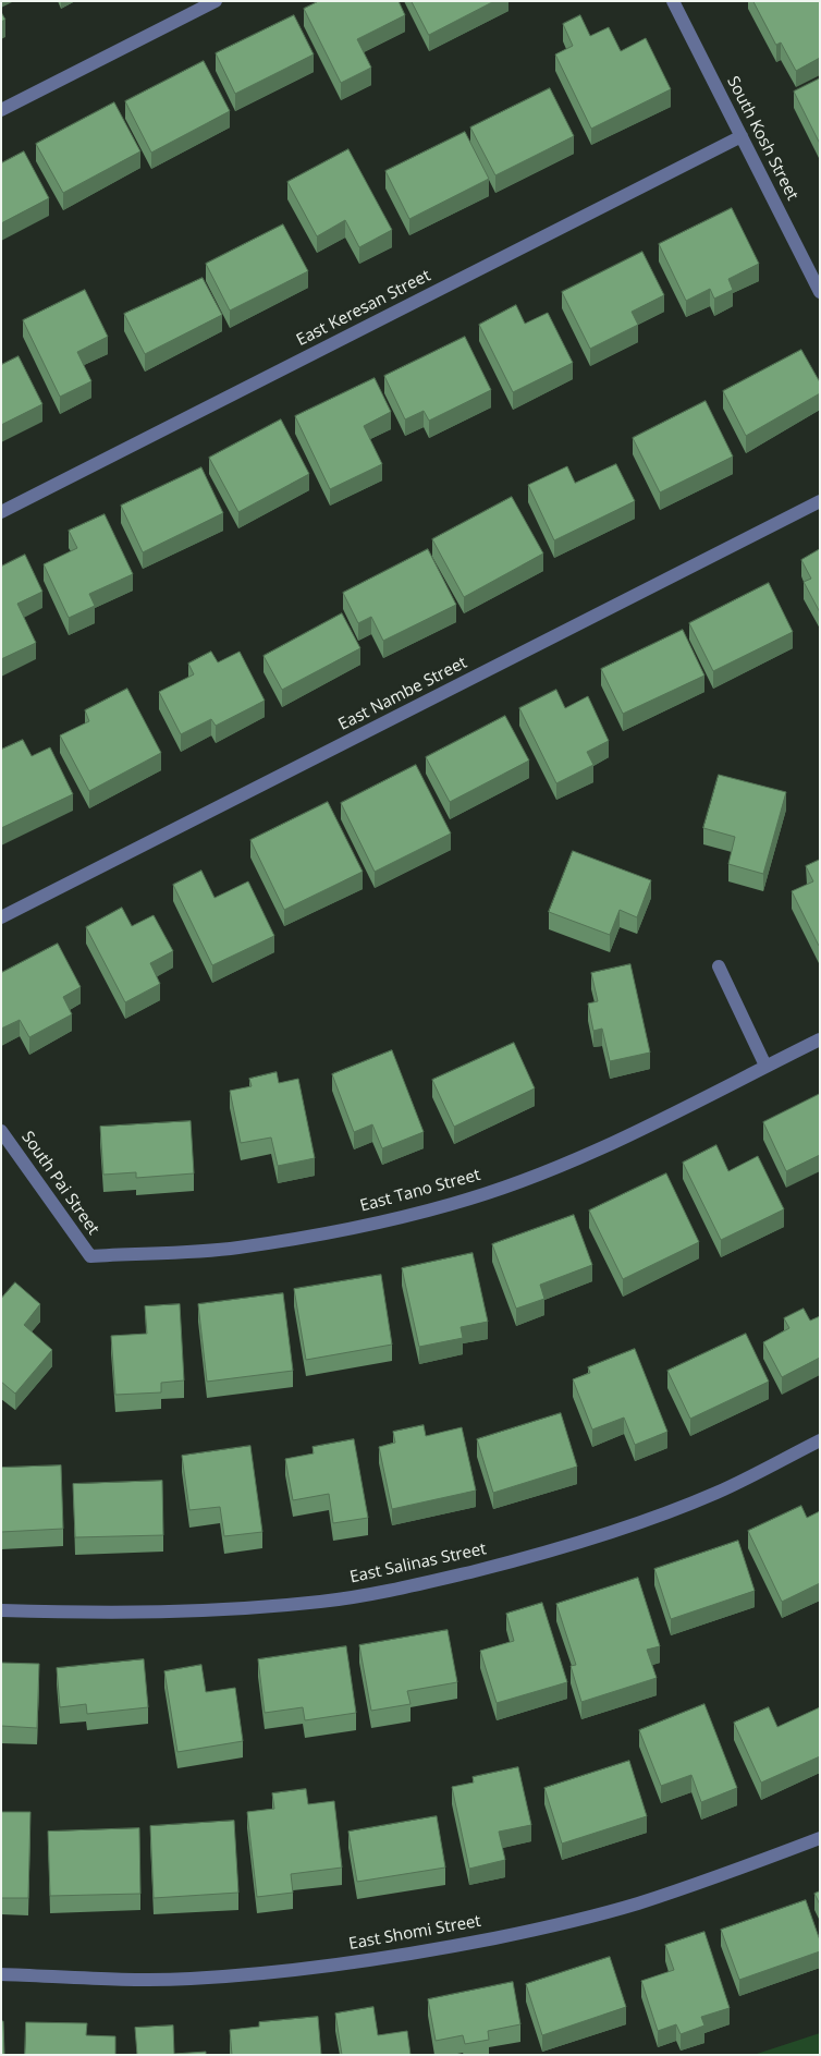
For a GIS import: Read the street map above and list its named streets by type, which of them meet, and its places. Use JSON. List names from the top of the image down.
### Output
{
  "streets": {
    "street": [
      "South Kosh Street",
      "East Keresan Street",
      "East Nambe Street",
      "South Pai Street",
      "East Tano Street",
      "East Salinas Street",
      "East Shomi Street"
    ]
  },
  "crossings": [
    ["South Kosh Street", "East Keresan Street"],
    ["South Pai Street", "East Tano Street"]
  ]
}
